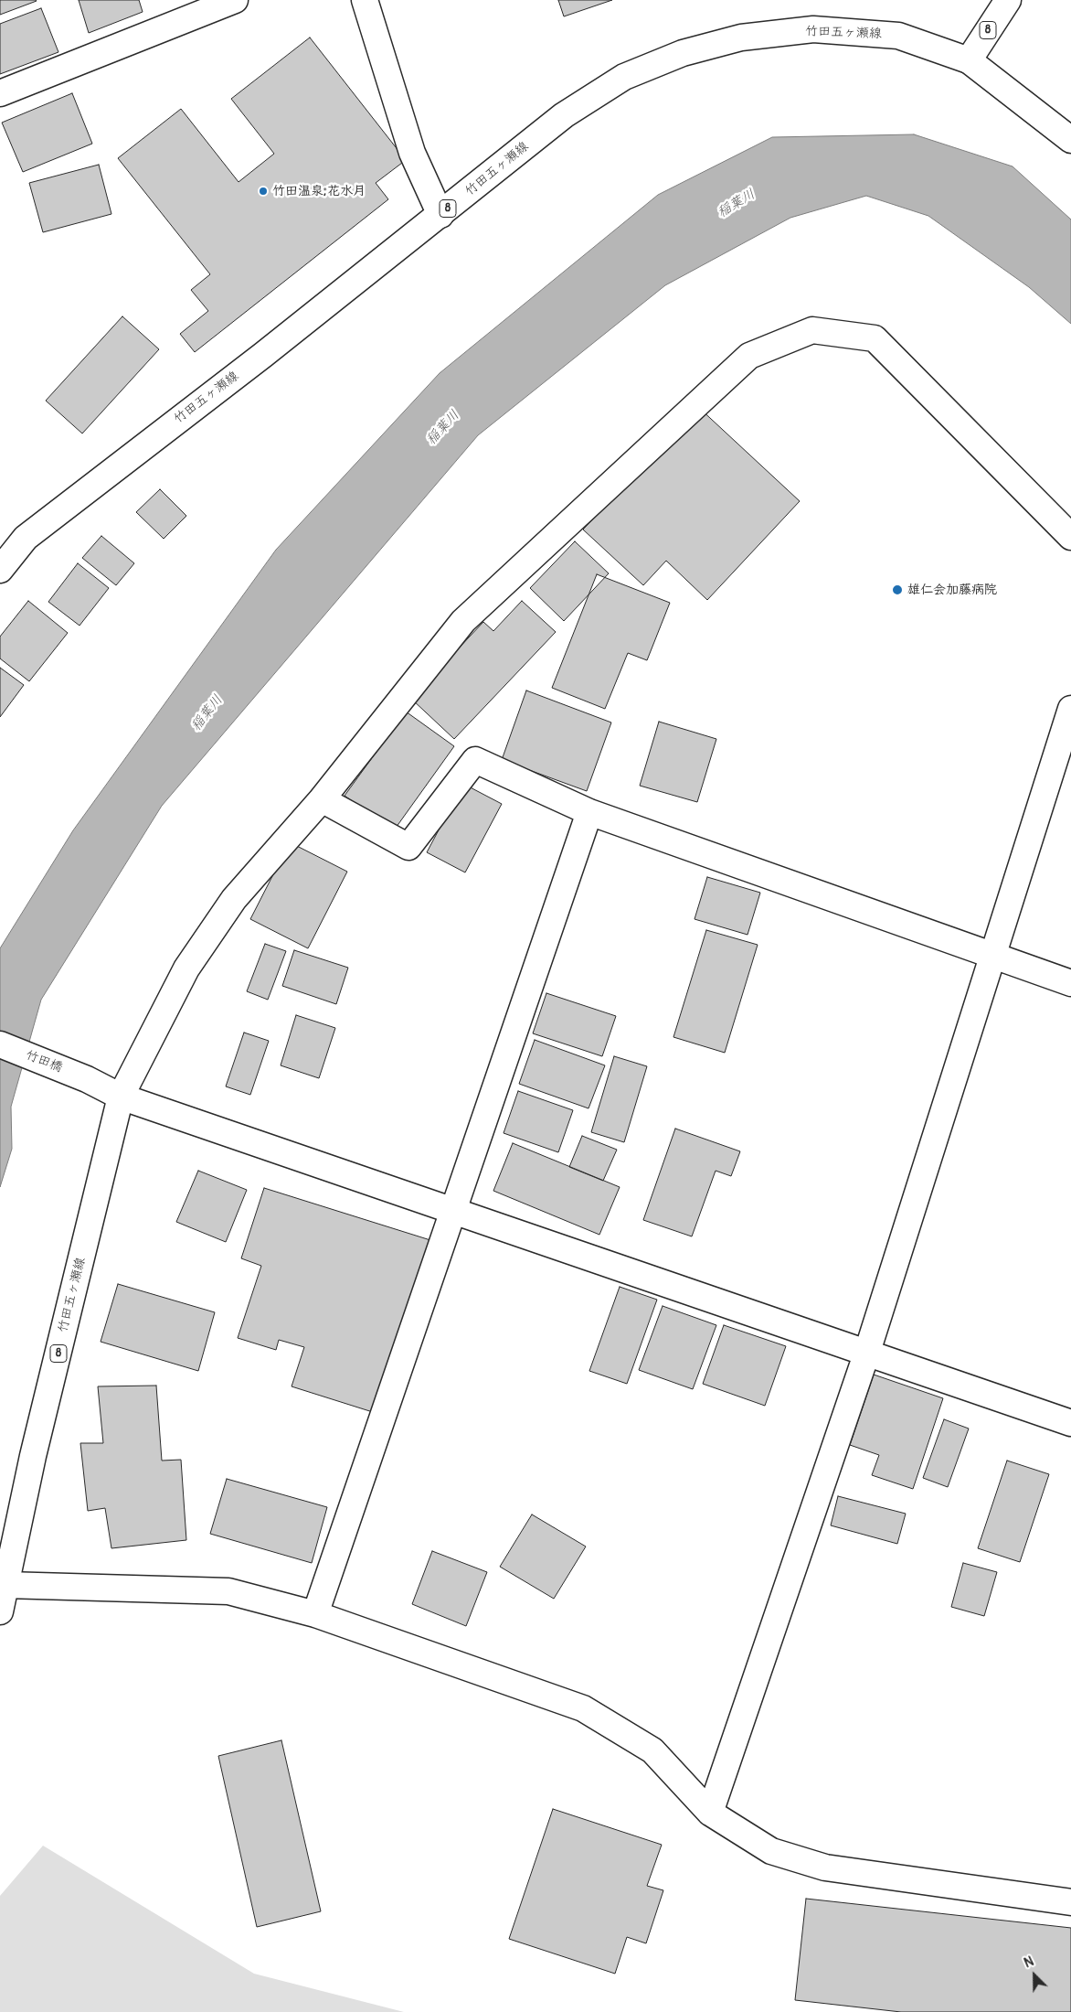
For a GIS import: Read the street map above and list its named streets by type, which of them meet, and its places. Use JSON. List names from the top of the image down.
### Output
{
  "streets": {
    "street": ["8", "竹田五ヶ瀬線", "竹田橋"]
  },
  "crossings": [
    ["8", "竹田五ヶ瀬線"],
    ["竹田五ヶ瀬線", "竹田橋"]
  ],
  "water": ["稲葉川"],
  "places": ["竹田温泉;花水月", "雄仁会加藤病院"],
  "north": "top left"
}
